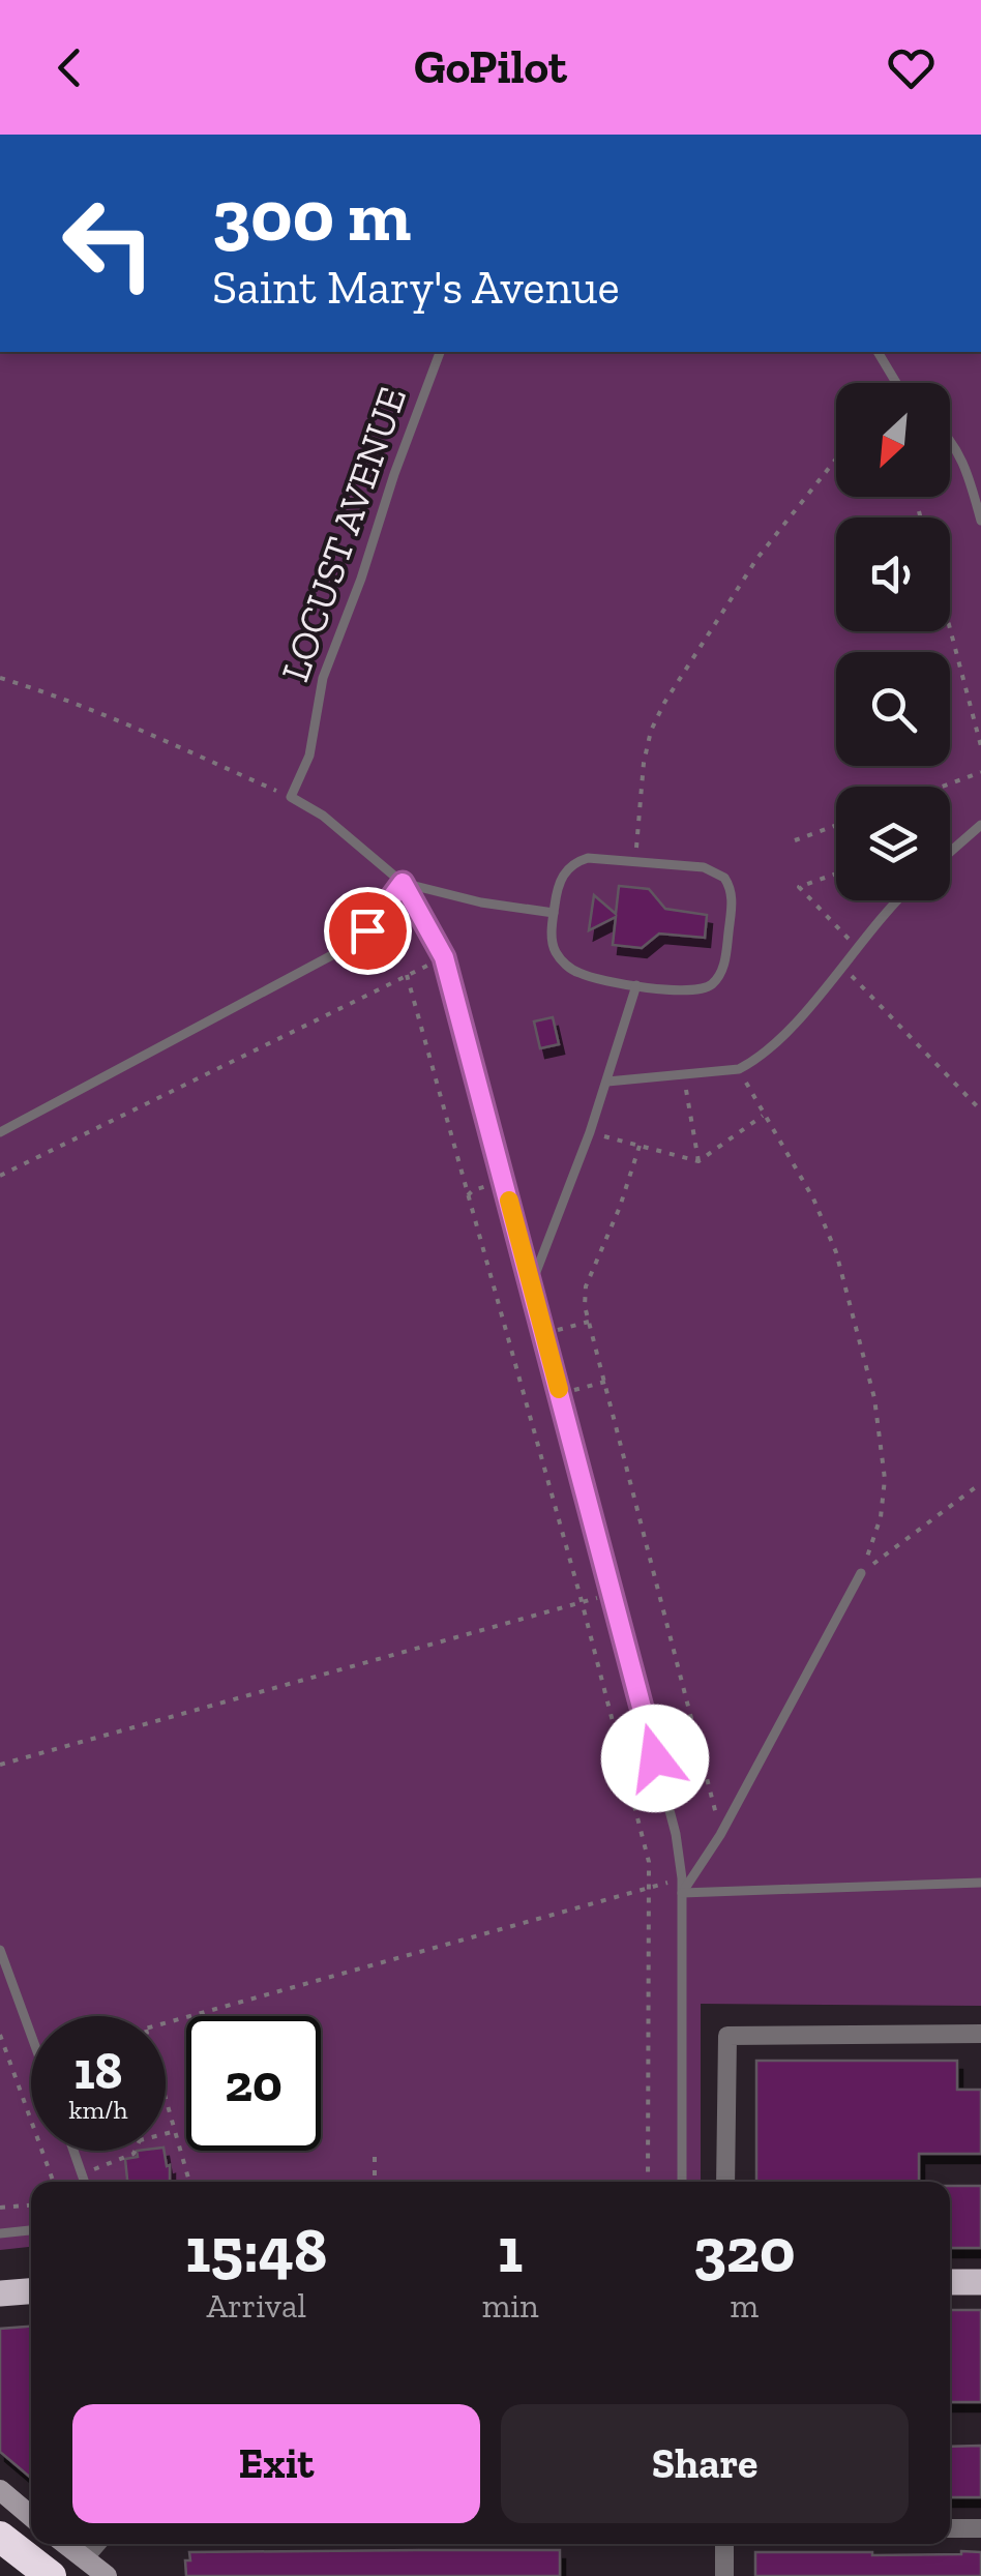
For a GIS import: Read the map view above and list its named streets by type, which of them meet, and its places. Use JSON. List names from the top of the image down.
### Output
{
  "streets": {
    "lane": ["LOCUST AVENUE"]
  },
  "north": "bottom left",
  "page": {
    "header": "GoPilot",
    "turn": ["300 m", "Saint Mary's Avenue"],
    "speed": "18 km/h",
    "limit": "20",
    "eta": [
      "15:48",
      "Arrival",
      "1",
      "min",
      "320",
      "m"
    ],
    "buttons": ["Exit", "Share"]
  }
}
